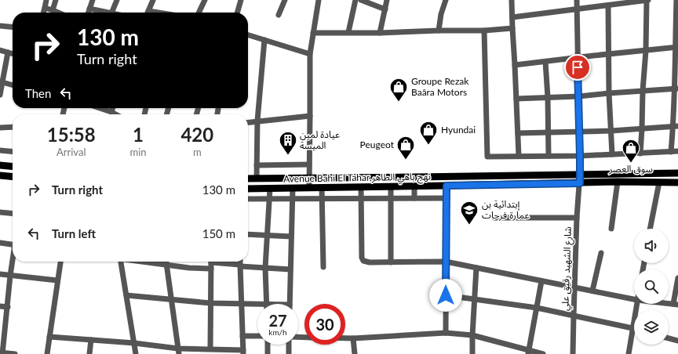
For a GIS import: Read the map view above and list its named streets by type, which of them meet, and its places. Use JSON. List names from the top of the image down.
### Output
{
  "streets": {
    "main road": ["Avenue Bahi El Tahar,نهج باهي الطاهر"],
    "street": ["شارع الشهيد رقيق علي"]
  },
  "crossings": [
    ["Avenue Bahi El Tahar,نهج باهي الطاهر", "شارع الشهيد رقيق علي"]
  ],
  "places": {
    "shop": [
      "Groupe Rezak Baâra Motors",
      "Hyundai",
      "Peugeot",
      "سوق العصر"
    ],
    "building": ["عيادة لمين الميسة"],
    "school or university": ["إبتدائية بن عمارة فرحات"]
  },
  "page": {
    "turn": ["130 m", "Turn right"],
    "then": "Then",
    "eta": [
      "15:58",
      "Arrival",
      "1",
      "min",
      "420",
      "m"
    ],
    "list": [
      {
        "name": "Turn right",
        "value": "130 m"
      },
      {
        "name": "Turn left",
        "value": "150 m"
      }
    ],
    "speed": "27 km/h",
    "limit": "30"
  }
}
